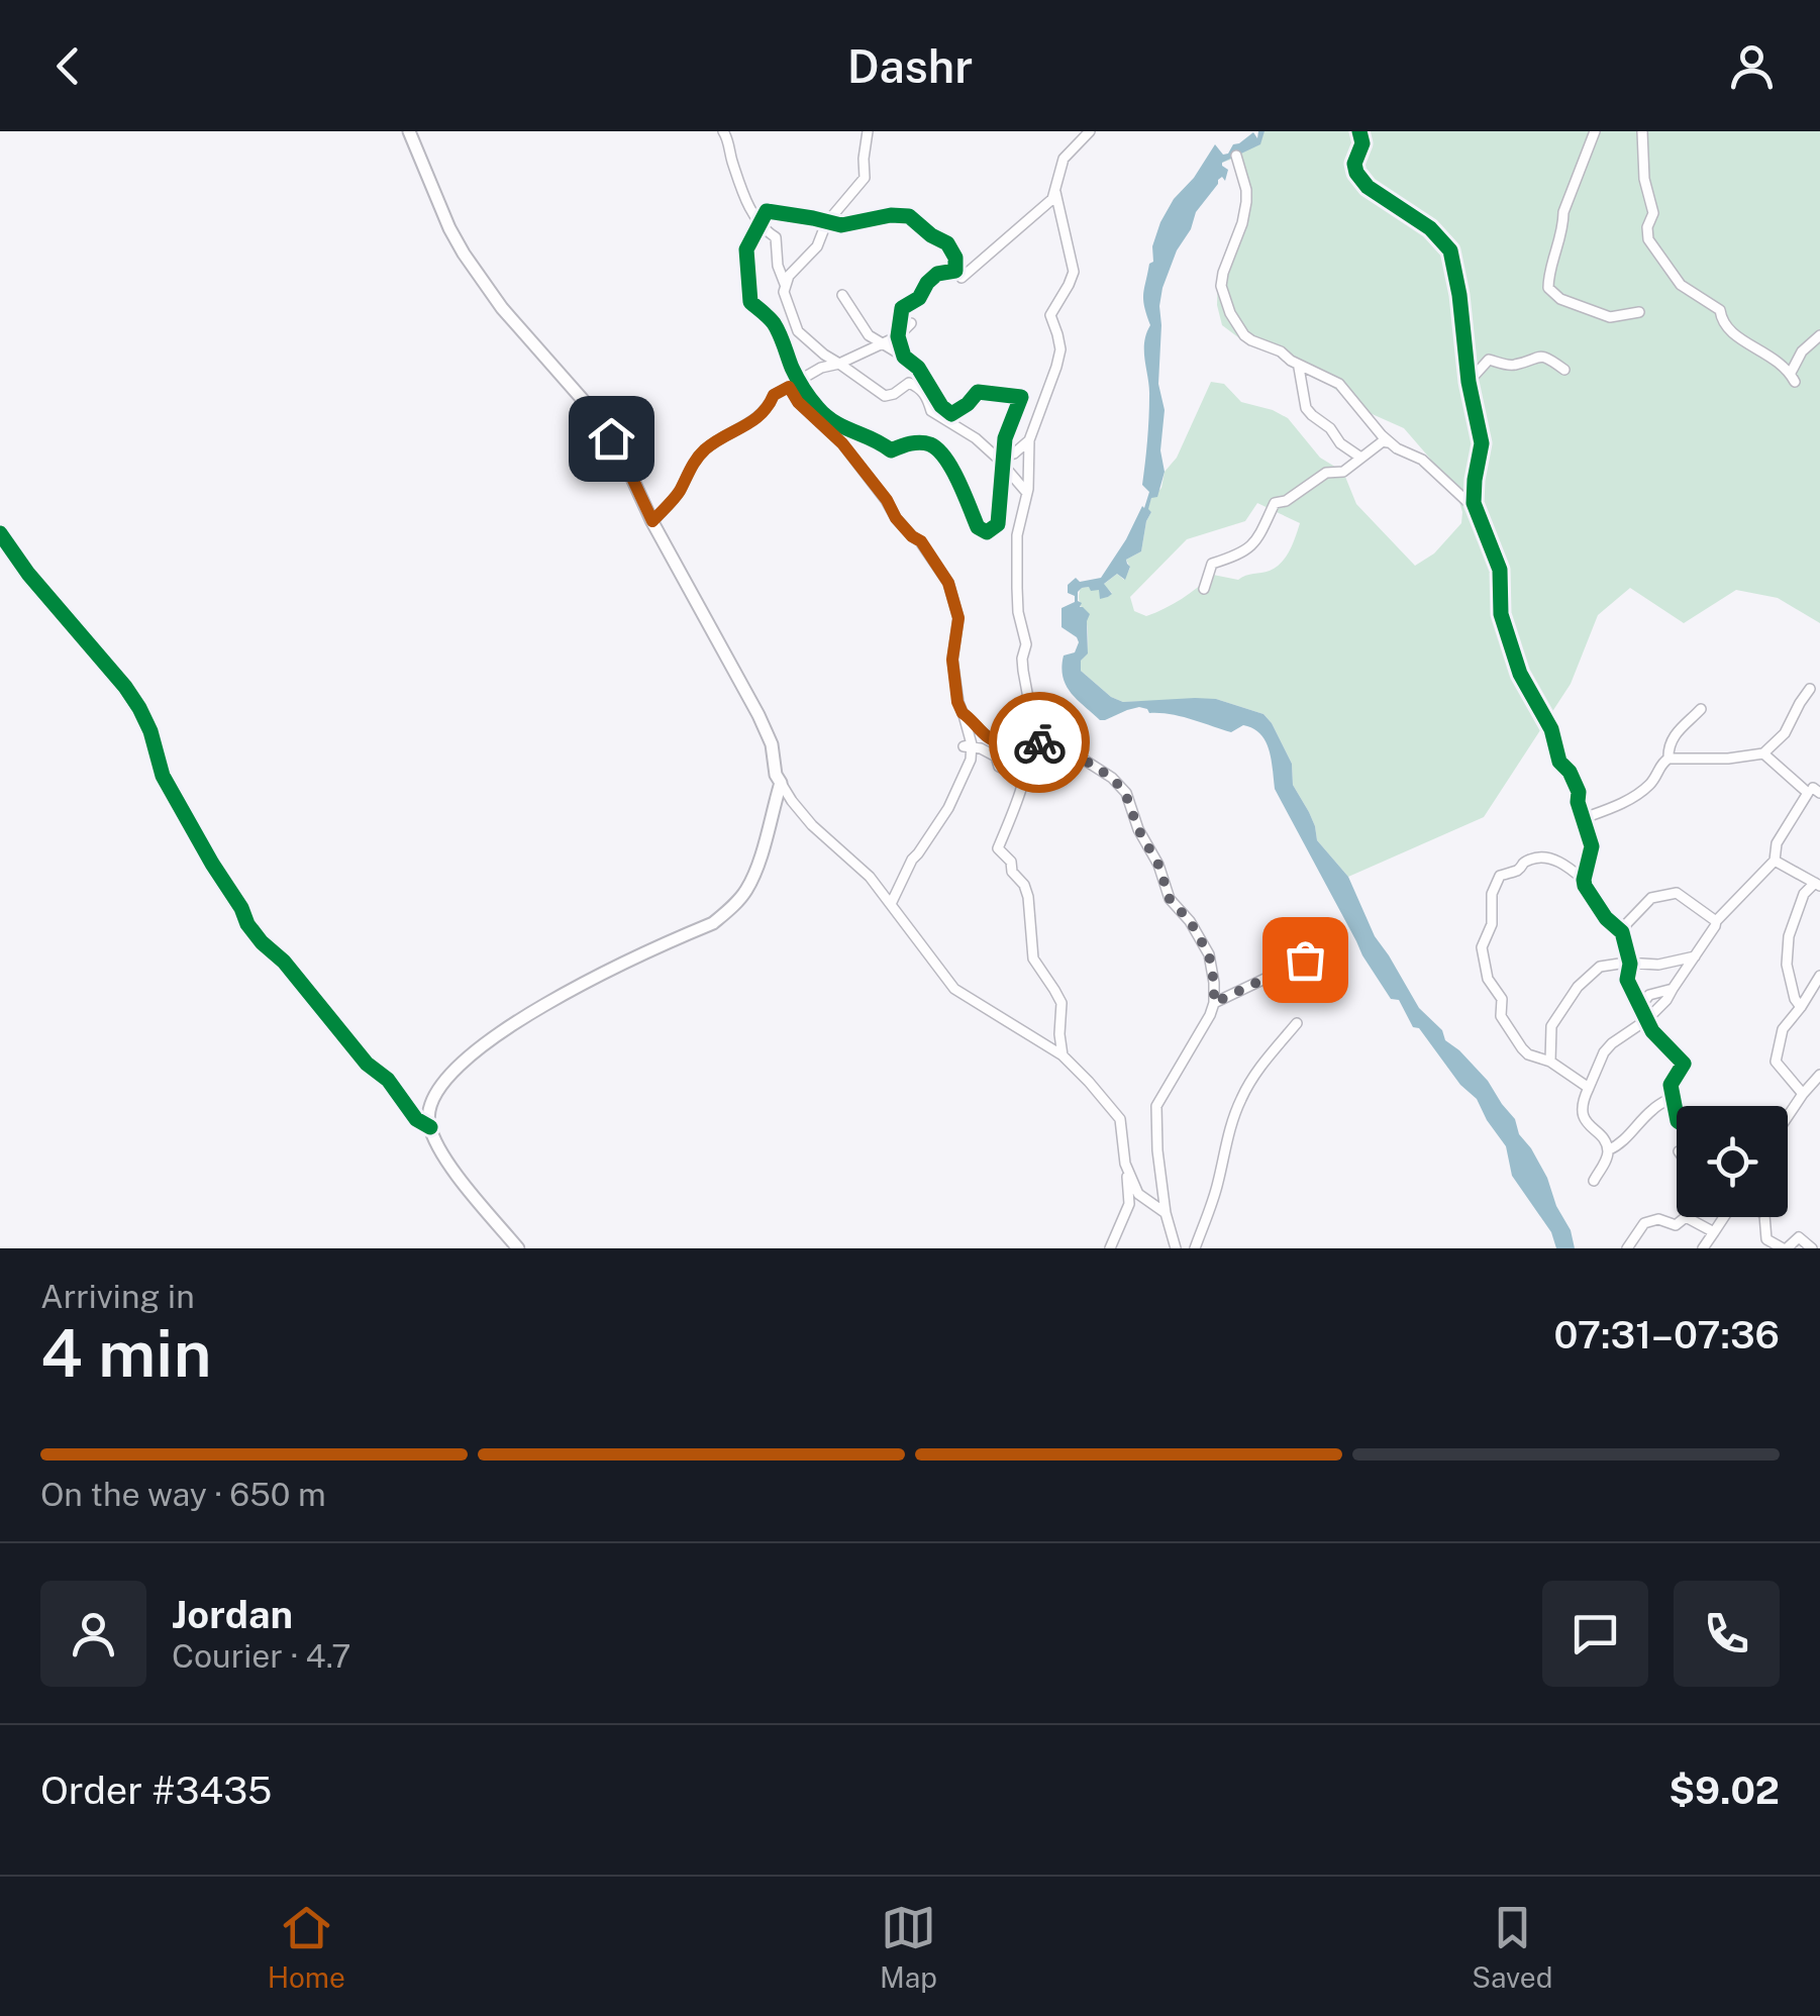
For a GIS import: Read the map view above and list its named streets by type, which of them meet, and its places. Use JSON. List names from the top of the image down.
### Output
{
  "page": {
    "header": "Dashr",
    "heading": ["4 min", "Arriving in", "07:31–07:36"],
    "panel": [
      "Jordan",
      "Courier · 4.7",
      "Order #3435",
      "$9.02"
    ],
    "bar": "On the way · 650 m",
    "tabs": ["Home", "Map", "Saved"]
  }
}
